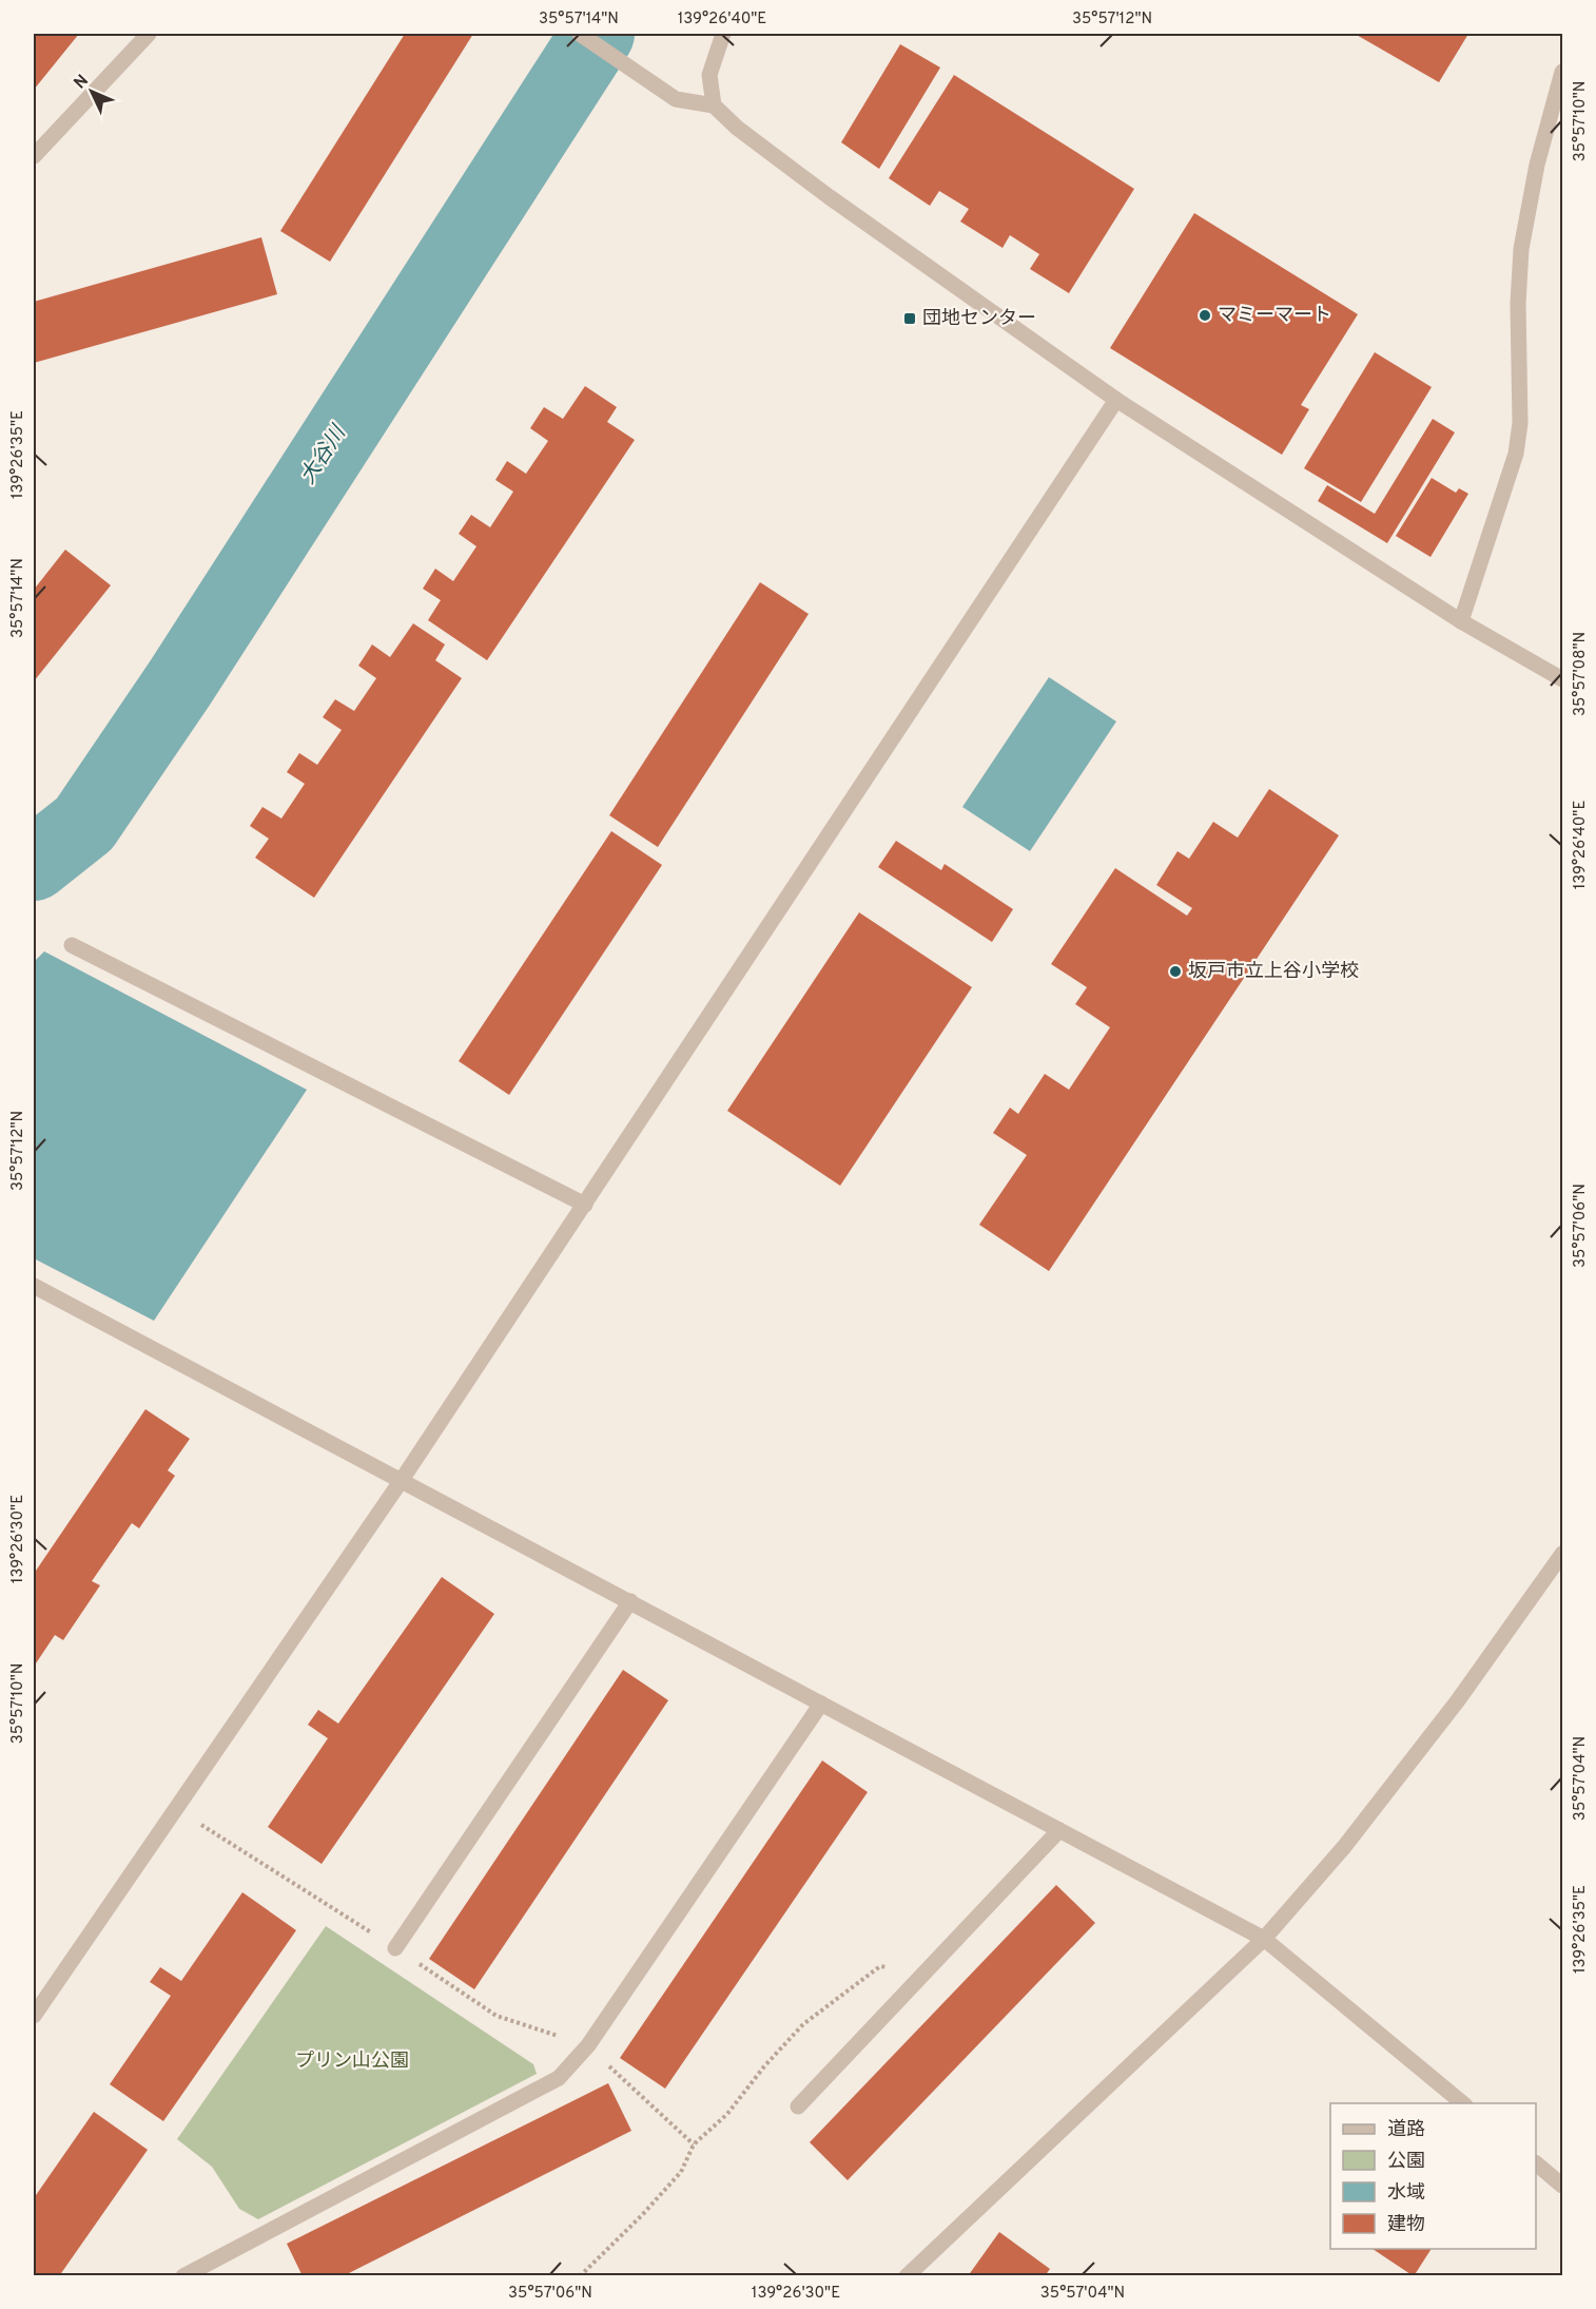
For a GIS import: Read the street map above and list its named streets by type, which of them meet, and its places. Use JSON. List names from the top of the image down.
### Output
{
  "water": ["大谷川"],
  "parks": ["プリン山公園"],
  "places": {
    "other": ["マミーマート", "坂戸市立上谷小学校"],
    "transit": ["団地センター"]
  },
  "legend": [
    "道路",
    "公園",
    "水域",
    "建物"
  ],
  "north": "top left",
  "coordinates": [
    "35°57'14\"N",
    "139°26'40\"E",
    "35°57'12\"N",
    "35°57'10\"N",
    "139°26'35\"E",
    "35°57'08\"N",
    "35°57'06\"N",
    "139°26'30\"E",
    "35°57'04\"N"
  ]
}
